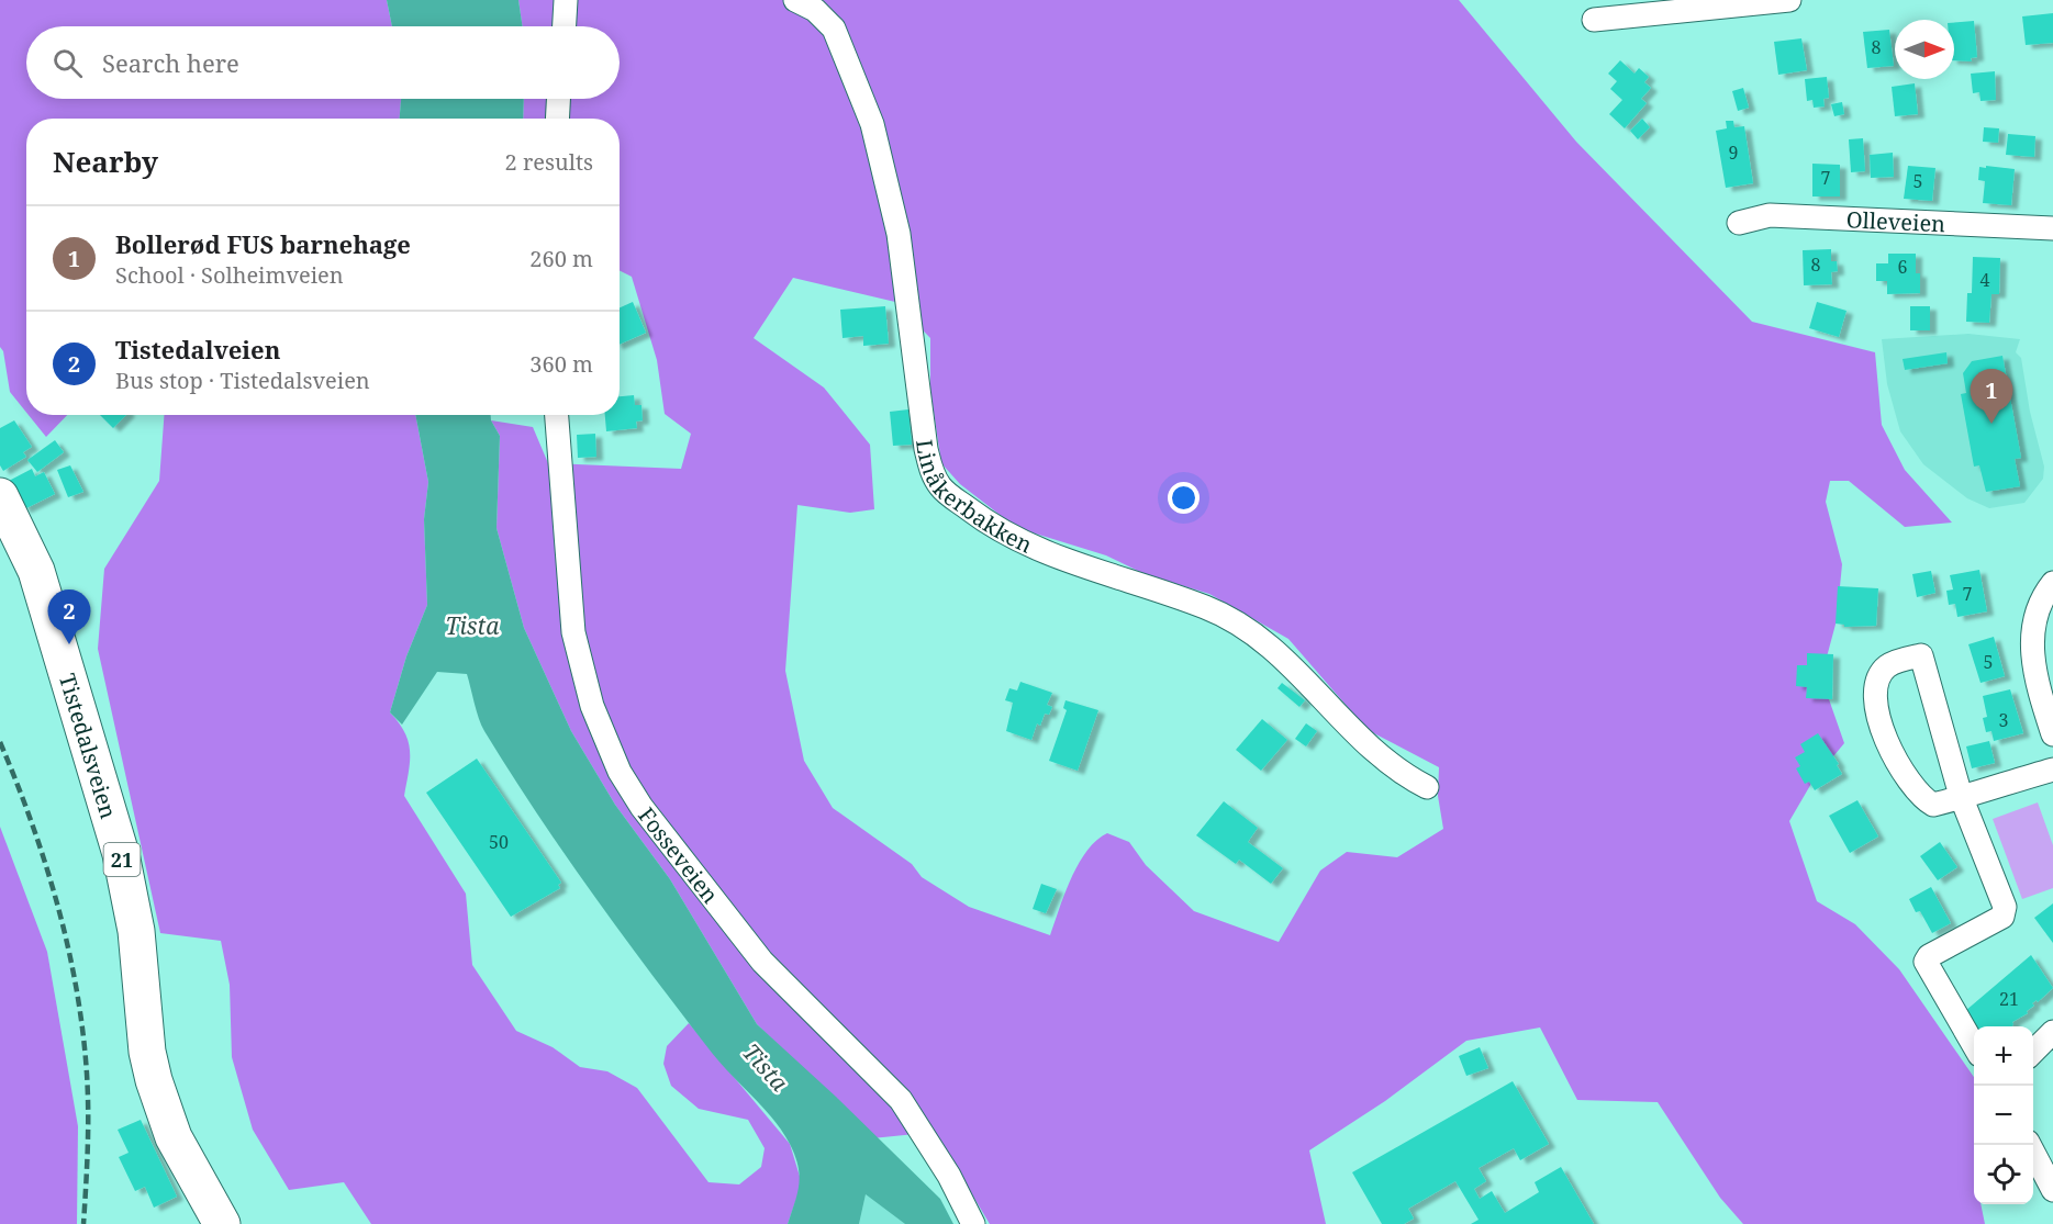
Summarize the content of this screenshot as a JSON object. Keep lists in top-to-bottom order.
{
  "streets": {
    "main road": ["Tistedalsveien", "21"],
    "street": ["Olleveien", "Linåkerbakken", "Fosseveien"]
  },
  "water": ["Tista"],
  "house_numbers": [
    "8",
    "9",
    "7",
    "5",
    "8",
    "6",
    "4",
    "7",
    "5",
    "3",
    "50",
    "21"
  ],
  "north": "right",
  "page": {
    "search": "Search here",
    "heading": ["Nearby", "2 results"],
    "list": [
      {
        "mark": "1",
        "name": "Bollerød FUS barnehage",
        "note": "School · Solheimveien",
        "value": "260 m"
      },
      {
        "mark": "2",
        "name": "Tistedalveien",
        "note": "Bus stop · Tistedalsveien",
        "value": "360 m"
      }
    ],
    "pins": ["1", "2"],
    "map_buttons": ["+", "−"]
  }
}
